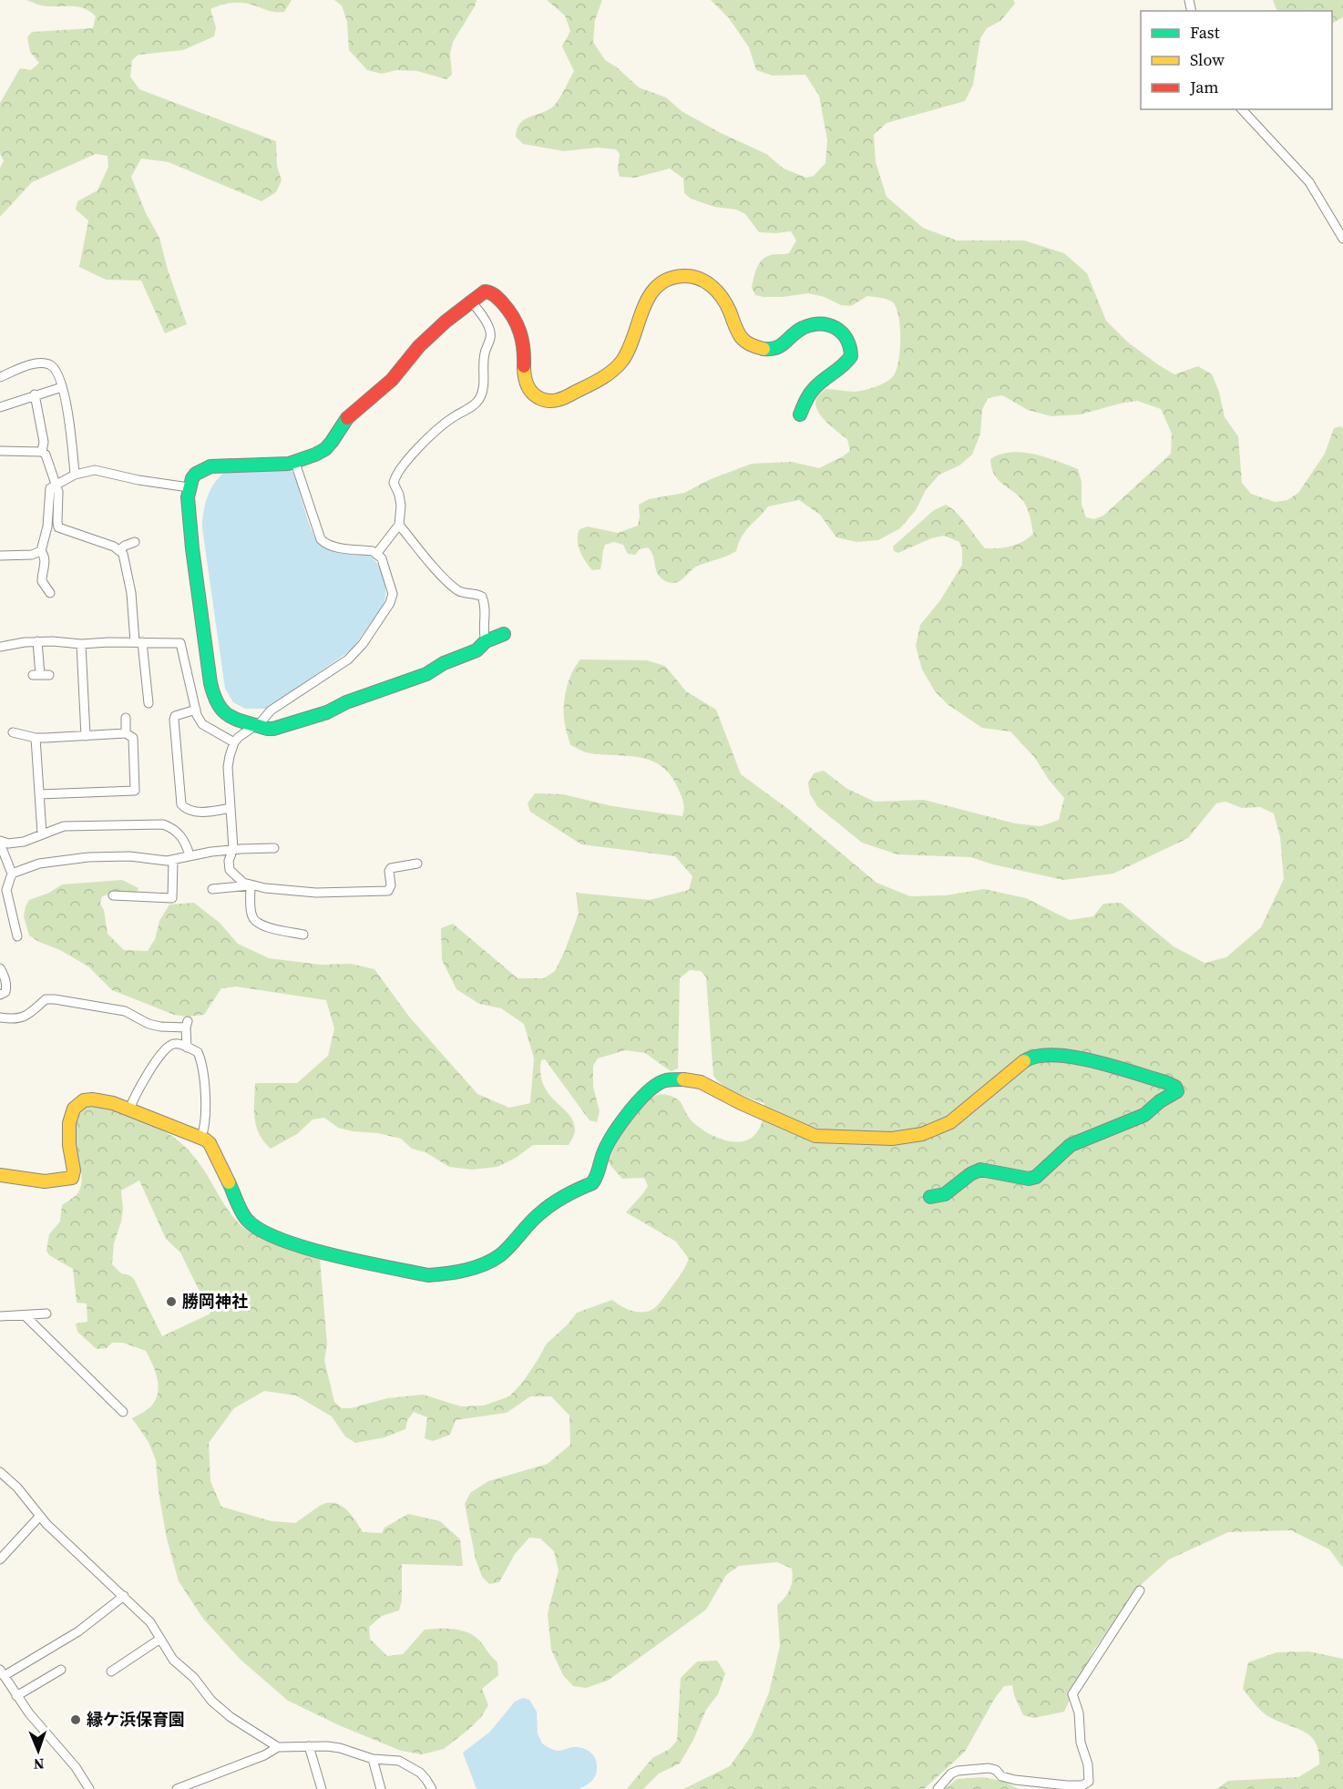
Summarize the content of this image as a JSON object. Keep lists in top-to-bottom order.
{
  "places": ["勝岡神社", "縁ケ浜保育園"],
  "legend": ["Fast", "Slow", "Jam"],
  "north": "bottom"
}
